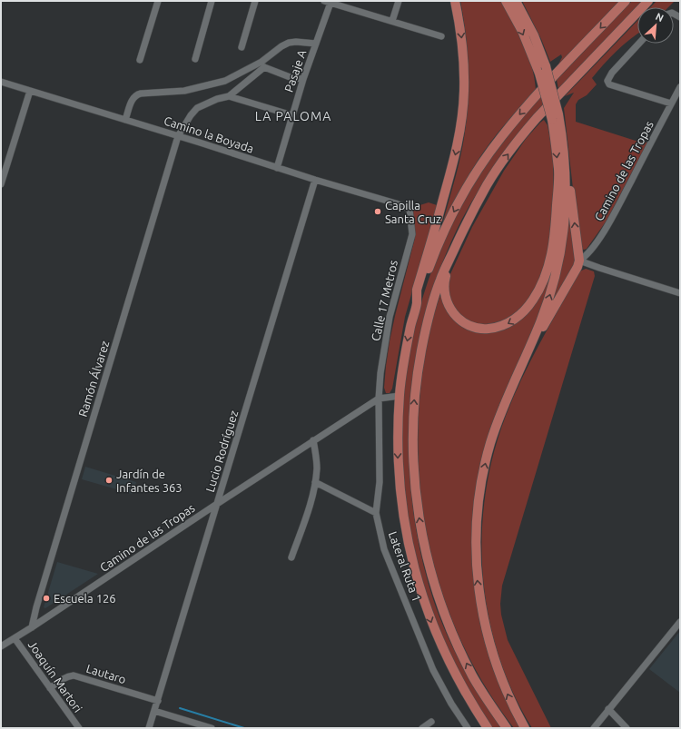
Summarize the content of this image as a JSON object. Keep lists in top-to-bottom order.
{
  "streets": {
    "street": [
      "Pasaje A",
      "Camino la Boyada",
      "Camino de las Tropas",
      "Calle 17 Metros",
      "Ramón Álvarez",
      "Lucio Rodríguez",
      "Lateral Ruta 1",
      "Lautaro",
      "Joaquín Martori"
    ]
  },
  "crossings": [
    ["Pasaje A", "Camino la Boyada"],
    ["Camino la Boyada", "Calle 17 Metros"],
    ["Camino la Boyada", "Ramón Álvarez"],
    ["Camino la Boyada", "Lucio Rodríguez"],
    ["Camino de las Tropas", "Calle 17 Metros"],
    ["Camino de las Tropas", "Ramón Álvarez"],
    ["Camino de las Tropas", "Lucio Rodríguez"],
    ["Camino de las Tropas", "Lateral Ruta 1"],
    ["Camino de las Tropas", "Joaquín Martori"],
    ["Calle 17 Metros", "Lateral Ruta 1"],
    ["Lucio Rodríguez", "Lautaro"],
    ["Lautaro", "Joaquín Martori"]
  ],
  "districts": ["LA PALOMA"],
  "places": ["Capilla Santa Cruz", "Jardín de Infantes 363", "Escuela 126"],
  "north": "top right"
}
